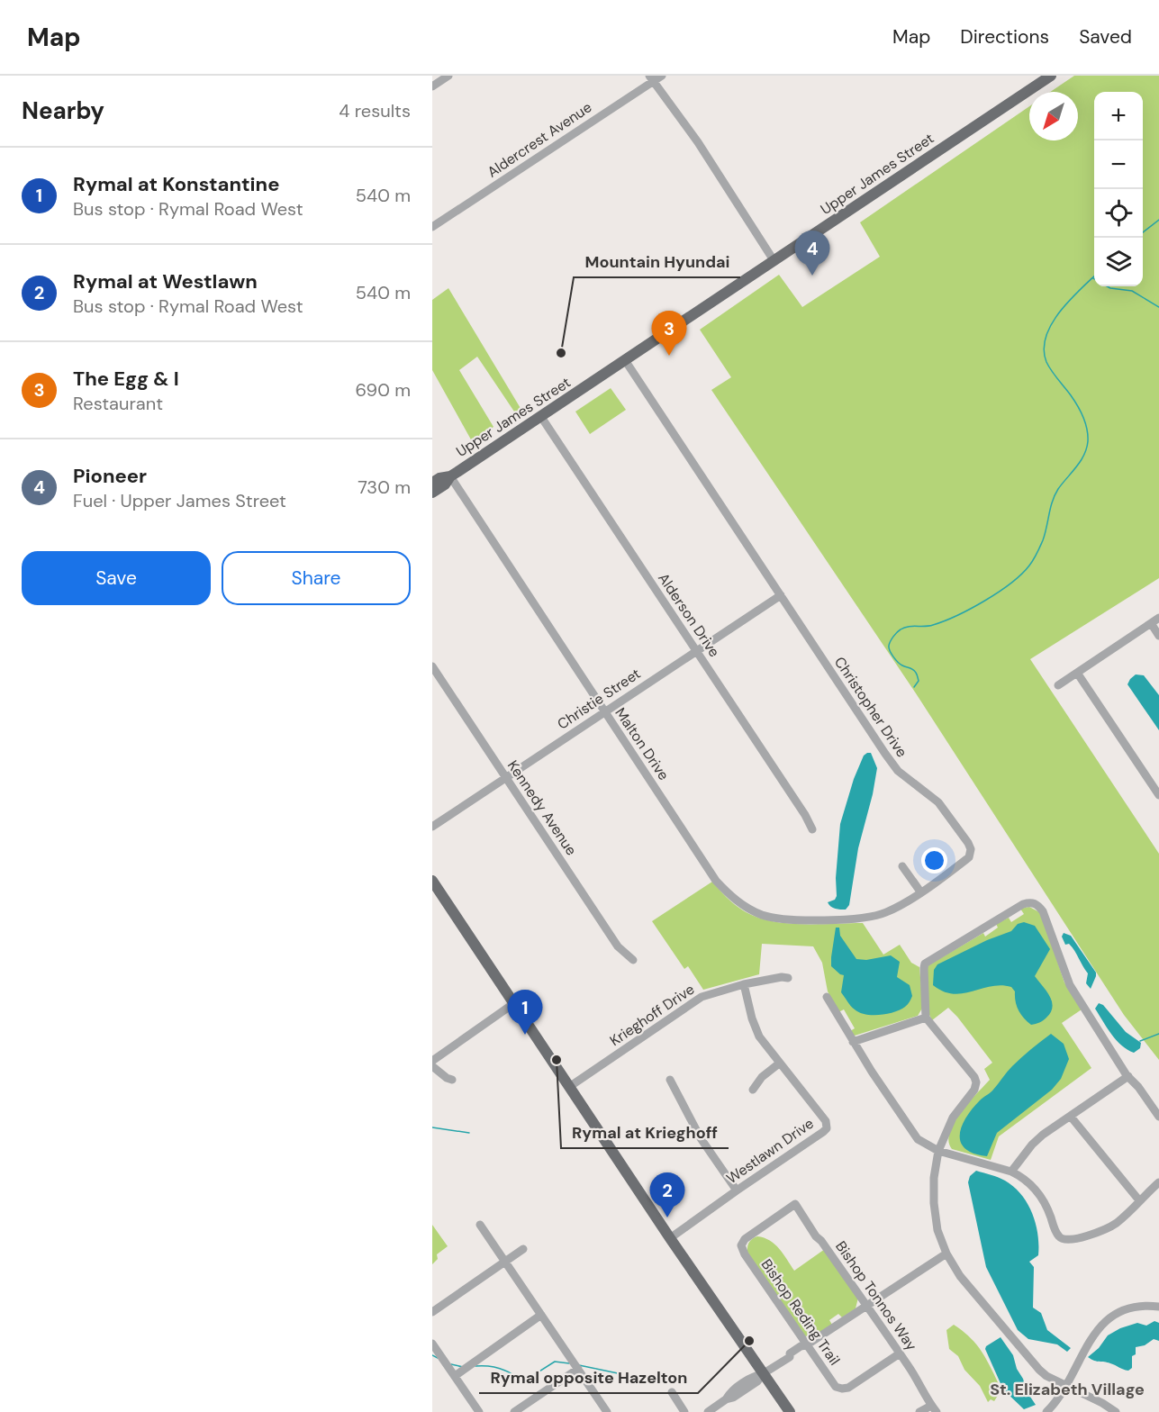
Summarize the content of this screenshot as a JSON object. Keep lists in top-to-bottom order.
{
  "streets": {
    "main road": ["Upper James Street"],
    "street": [
      "Aldercrest Avenue",
      "Alderson Drive",
      "Christie Street",
      "Christopher Drive",
      "Malton Drive",
      "Kennedy Avenue",
      "Krieghoff Drive",
      "Westlawn Drive",
      "Bishop Tonnos Way",
      "Bishop Reding Trail"
    ]
  },
  "crossings": [
    ["Upper James Street", "Alderson Drive"],
    ["Upper James Street", "Christopher Drive"],
    ["Upper James Street", "Malton Drive"],
    ["Alderson Drive", "Christie Street"],
    ["Christie Street", "Christopher Drive"],
    ["Christie Street", "Malton Drive"],
    ["Christie Street", "Kennedy Avenue"],
    ["Christopher Drive", "Malton Drive"],
    ["Krieghoff Drive", "Westlawn Drive"],
    ["Bishop Tonnos Way", "Bishop Reding Trail"]
  ],
  "districts": ["St. Elizabeth Village"],
  "places": ["Mountain Hyundai", "Rymal at Krieghoff", "Rymal opposite Hazelton"],
  "north": "bottom left",
  "page": {
    "header": "Map",
    "nav": ["Map", "Directions", "Saved"],
    "heading": ["Nearby", "4 results"],
    "map_buttons": ["+", "−"],
    "list": [
      {
        "mark": "1",
        "name": "Rymal at Konstantine",
        "note": "Bus stop · Rymal Road West",
        "value": "540 m"
      },
      {
        "mark": "2",
        "name": "Rymal at Westlawn",
        "note": "Bus stop · Rymal Road West",
        "value": "540 m"
      },
      {
        "mark": "3",
        "name": "The Egg & I",
        "note": "Restaurant",
        "value": "690 m"
      },
      {
        "mark": "4",
        "name": "Pioneer",
        "note": "Fuel · Upper James Street",
        "value": "730 m"
      }
    ],
    "pins": [
      "4",
      "3",
      "1",
      "2"
    ],
    "buttons": ["Save", "Share"]
  }
}
